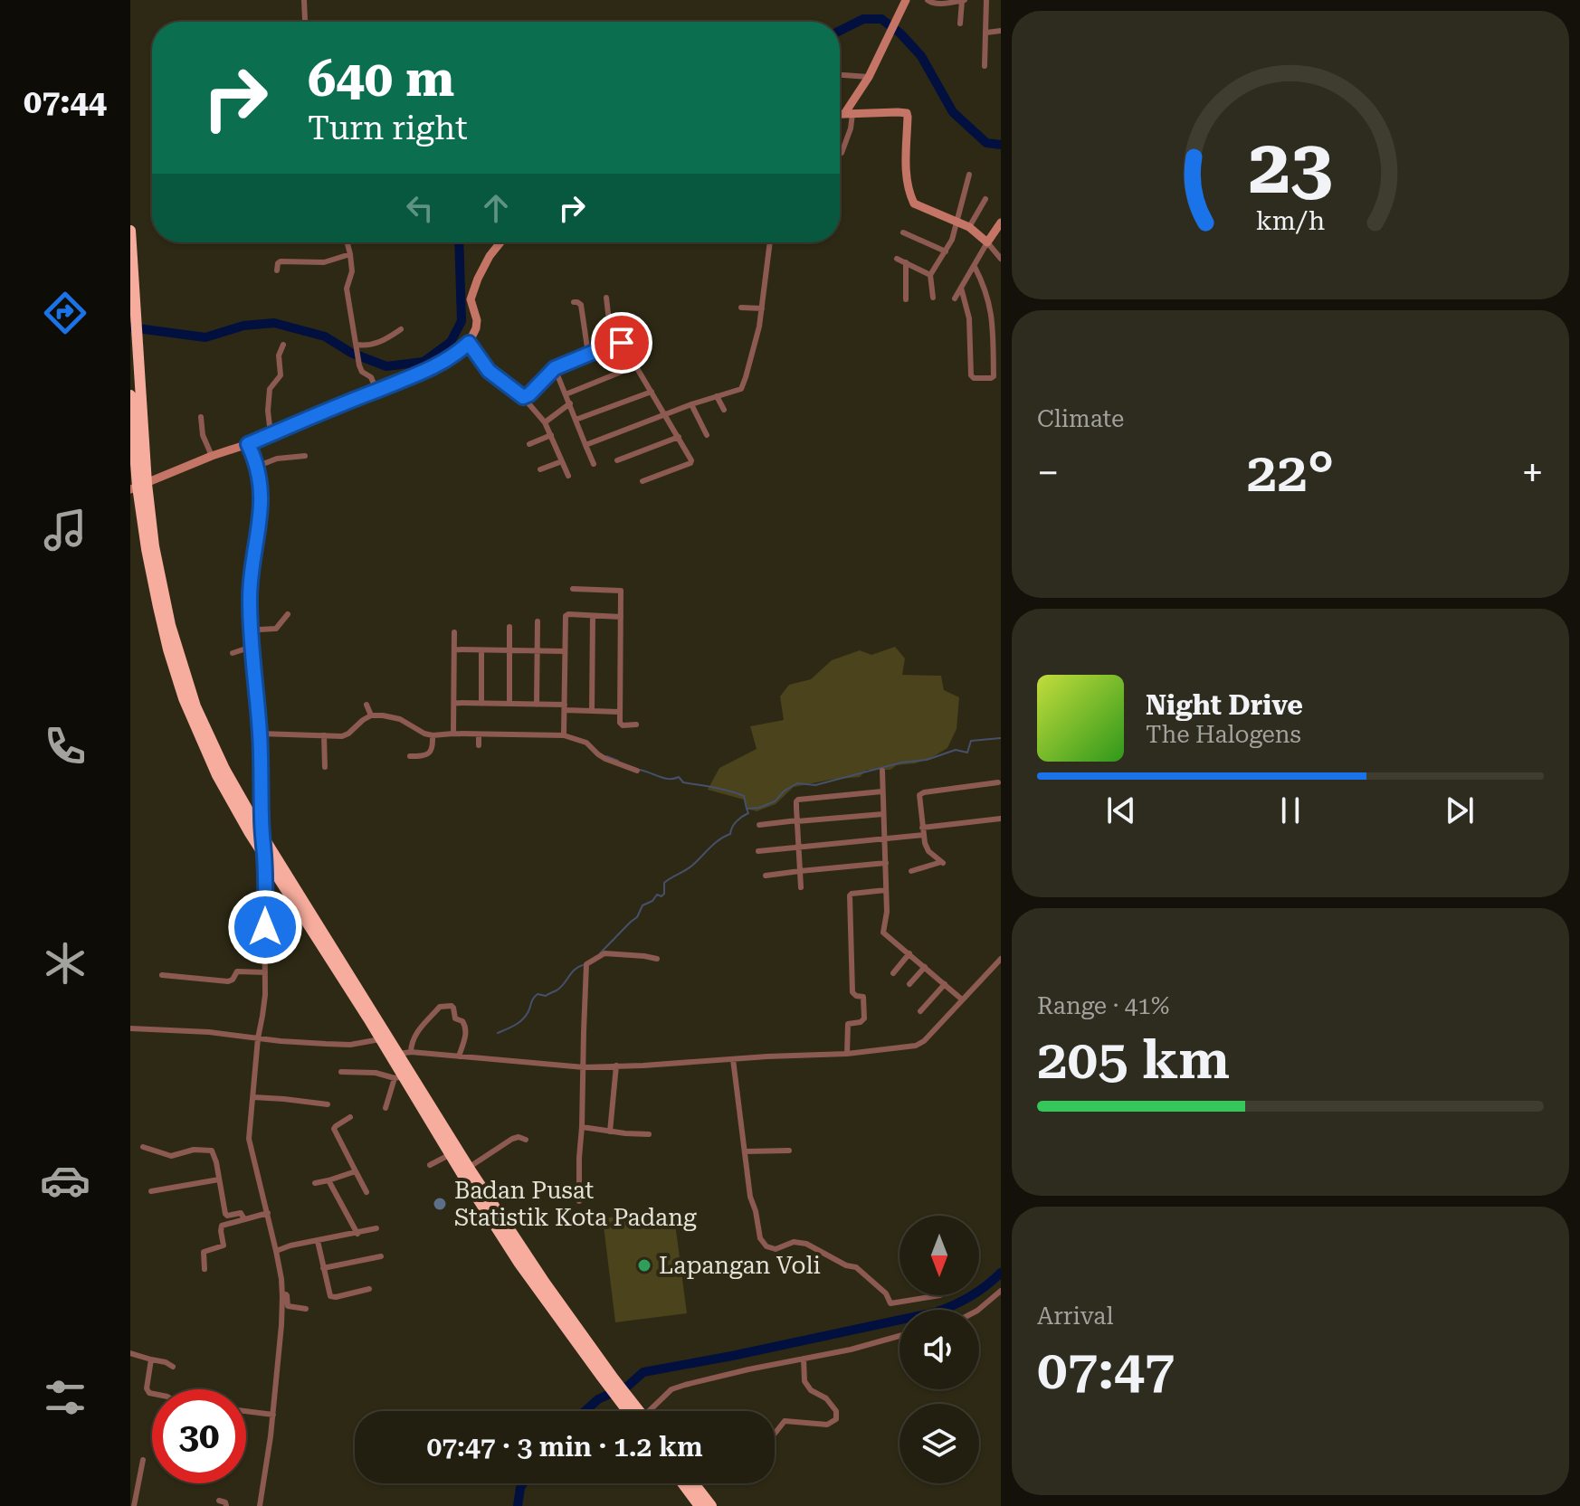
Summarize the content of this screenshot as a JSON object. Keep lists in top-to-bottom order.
{
  "places": ["Badan Pusat Statistik Kota Padang", "Lapangan Voli"],
  "north": "bottom",
  "page": {
    "tabs": "07:44",
    "turn": ["640 m", "Turn right"],
    "tile": [
      "Climate",
      ["Range · 41%", "205 km"],
      ["Arrival", "07:47"]
    ],
    "heat": ["−", "22°", "+"],
    "song": ["Night Drive", "The Halogens"],
    "limit": "30",
    "trip": "07:47 · 3 min · 1.2 km",
    "gauge": ["23", "km/h"]
  }
}
